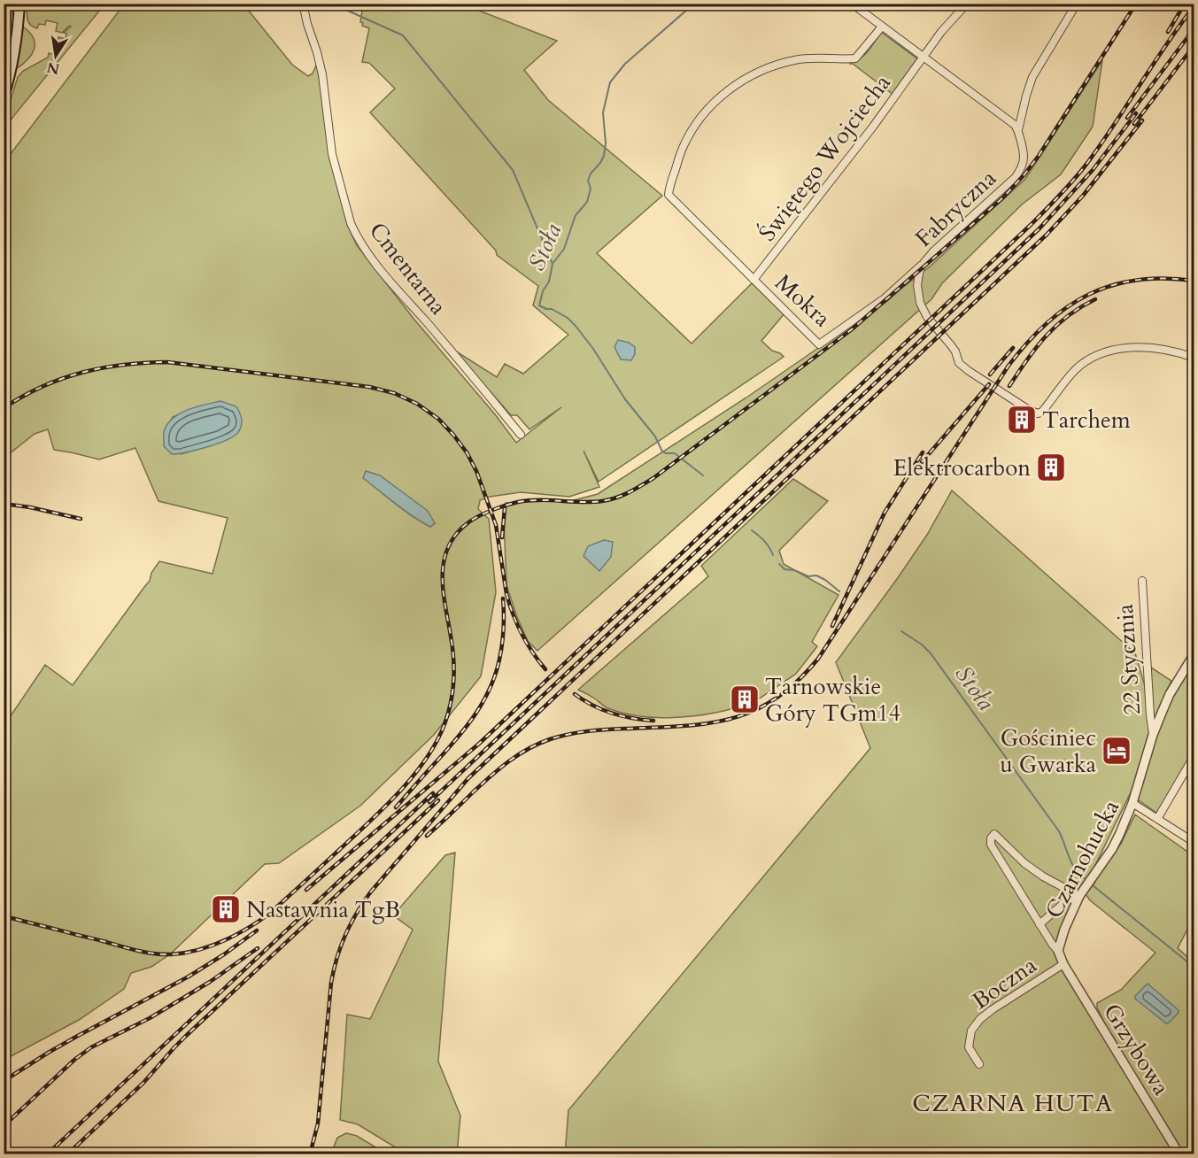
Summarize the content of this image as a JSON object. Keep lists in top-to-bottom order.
{
  "streets": {
    "street": [
      "Świętego Wojciecha",
      "Fabryczna",
      "Cmentarna",
      "Mokra",
      "22 Stycznia",
      "Czarnohucka",
      "Boczna",
      "Grzybowa"
    ]
  },
  "crossings": [
    ["Świętego Wojciecha", "Mokra"],
    ["Fabryczna", "Mokra"],
    ["22 Stycznia", "Czarnohucka"],
    ["Czarnohucka", "Boczna"],
    ["Czarnohucka", "Grzybowa"],
    ["Boczna", "Grzybowa"]
  ],
  "districts": ["CZARNA HUTA"],
  "water": ["Stoła"],
  "places": {
    "building": [
      "Tarchem",
      "Elektrocarbon",
      "Tarnowskie Góry TGm14",
      "Nastawnia TgB"
    ],
    "hotel": ["Gościniec u Gwarka"]
  },
  "north": "bottom"
}
